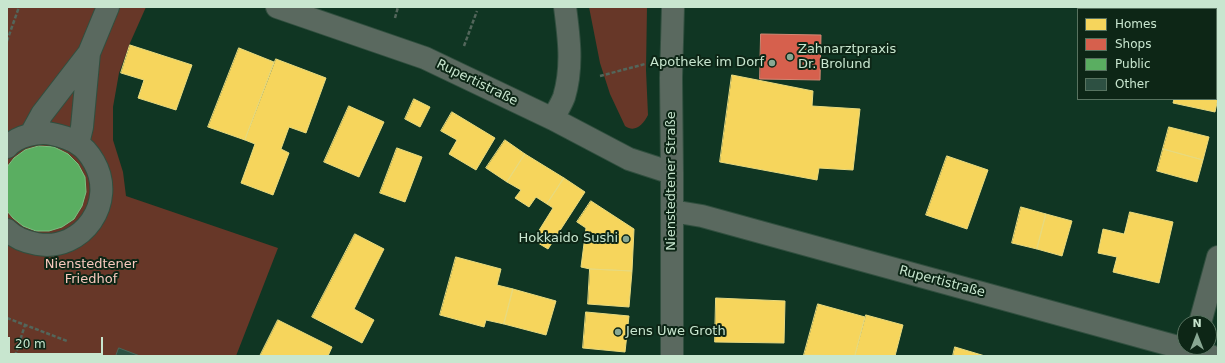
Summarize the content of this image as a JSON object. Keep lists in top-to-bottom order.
{
  "streets": {
    "street": ["Rupertistraße", "Nienstedtener Straße"]
  },
  "crossings": [
    ["Rupertistraße", "Nienstedtener Straße"]
  ],
  "parks": ["Nienstedtener Friedhof"],
  "places": [
    "Zahnarztpraxis Dr. Brolund",
    "Apotheke im Dorf",
    "Hokkaido Sushi",
    "Jens Uwe Groth"
  ],
  "legend": [
    "Homes",
    "Shops",
    "Public",
    "Other"
  ],
  "scale_bar": "20 m",
  "north": "top"
}
